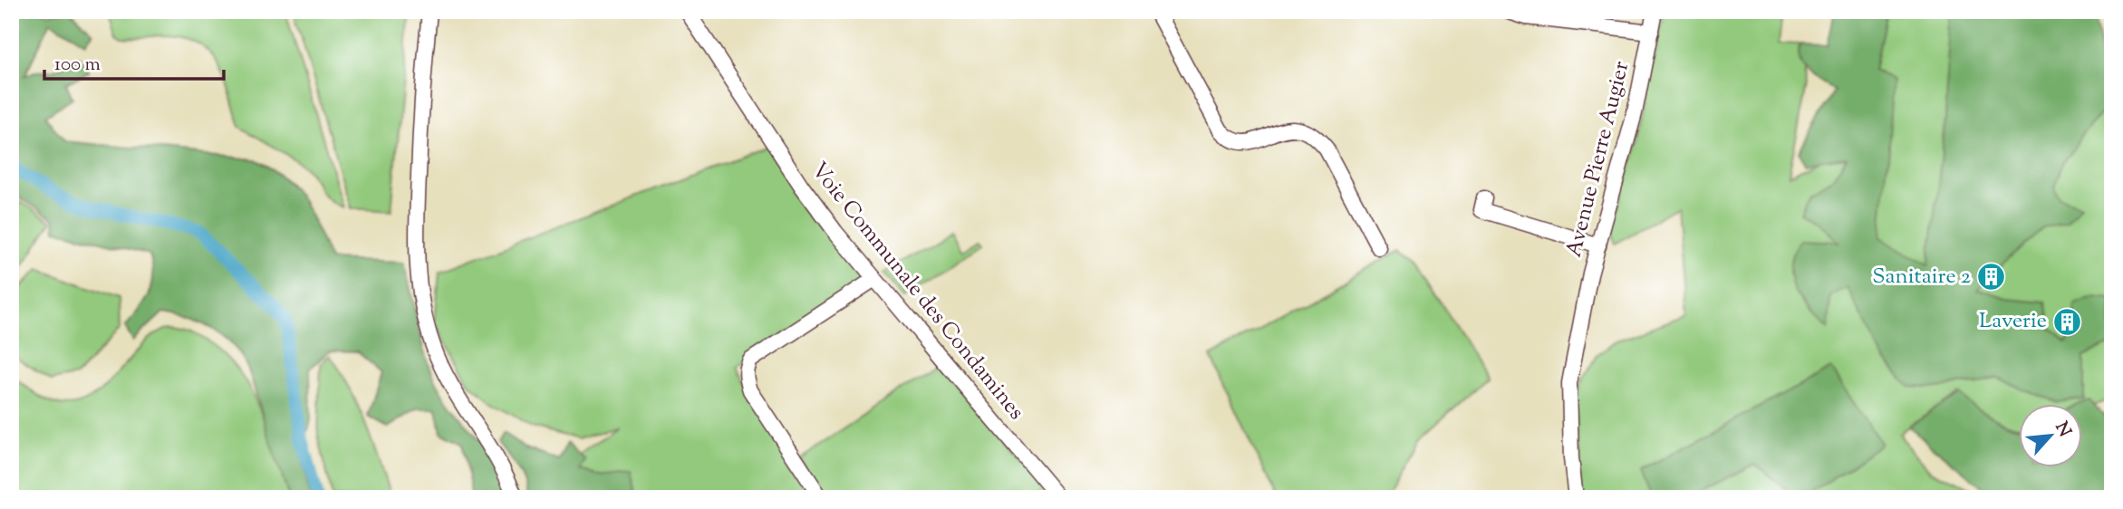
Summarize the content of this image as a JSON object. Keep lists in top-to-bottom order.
{
  "streets": {
    "street": ["Avenue Pierre Augier", "Voie Communale des Condamines"]
  },
  "places": {
    "building": ["Sanitaire 2", "Laverie"]
  },
  "scale_bar": "100 m",
  "north": "top right"
}
